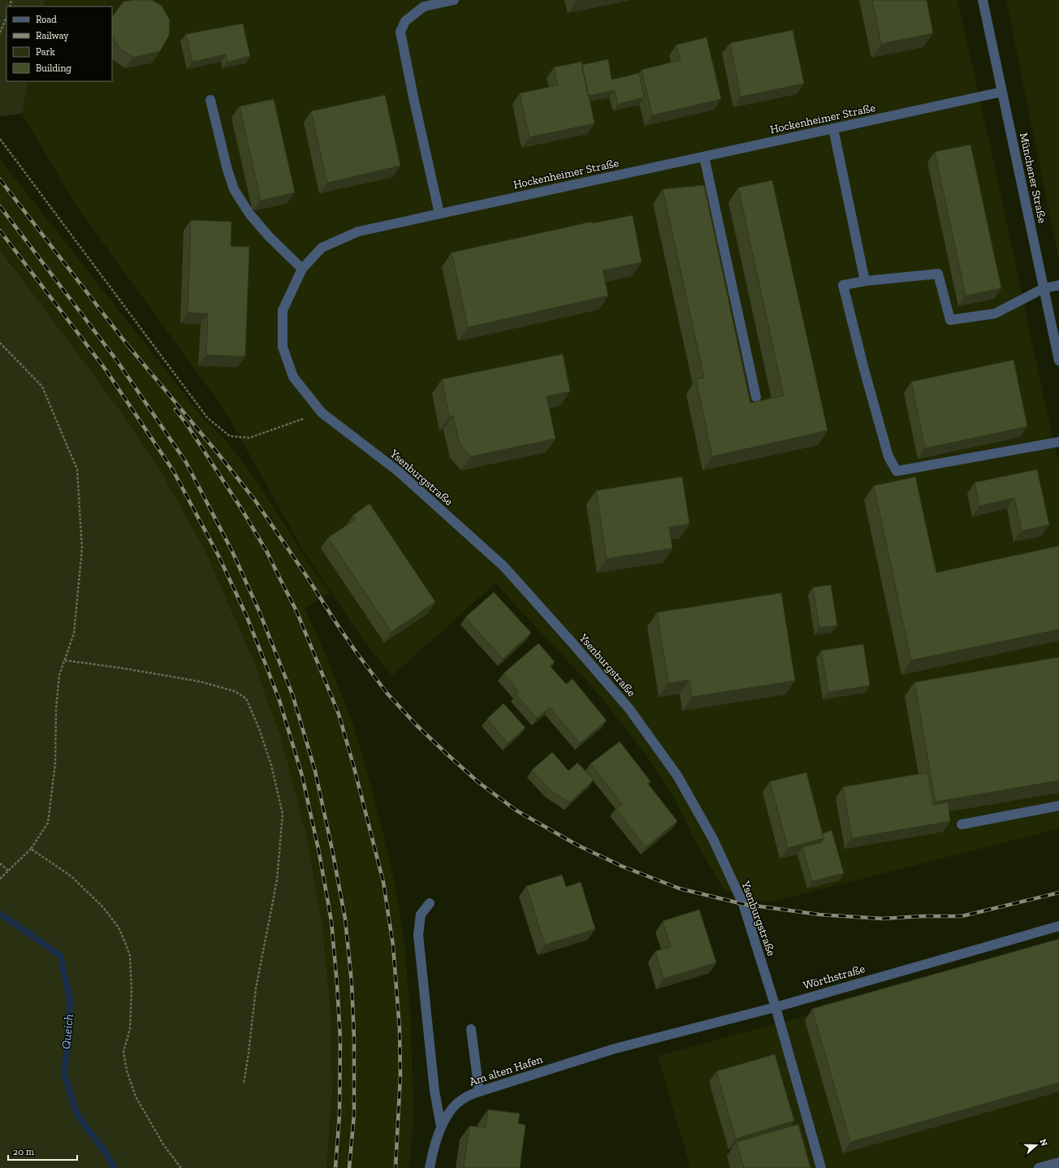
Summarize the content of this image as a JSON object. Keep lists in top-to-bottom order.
{
  "streets": {
    "street": [
      "Hockenheimer Straße",
      "Münchener Straße",
      "Ysenburgstraße",
      "Wörthstraße",
      "Am alten Hafen"
    ]
  },
  "crossings": [
    ["Hockenheimer Straße", "Münchener Straße"],
    ["Hockenheimer Straße", "Ysenburgstraße"],
    ["Ysenburgstraße", "Wörthstraße"],
    ["Wörthstraße", "Am alten Hafen"]
  ],
  "water": ["Queich"],
  "legend": [
    "Road",
    "Railway",
    "Park",
    "Building"
  ],
  "scale_bar": "20 m",
  "north": "right"
}
